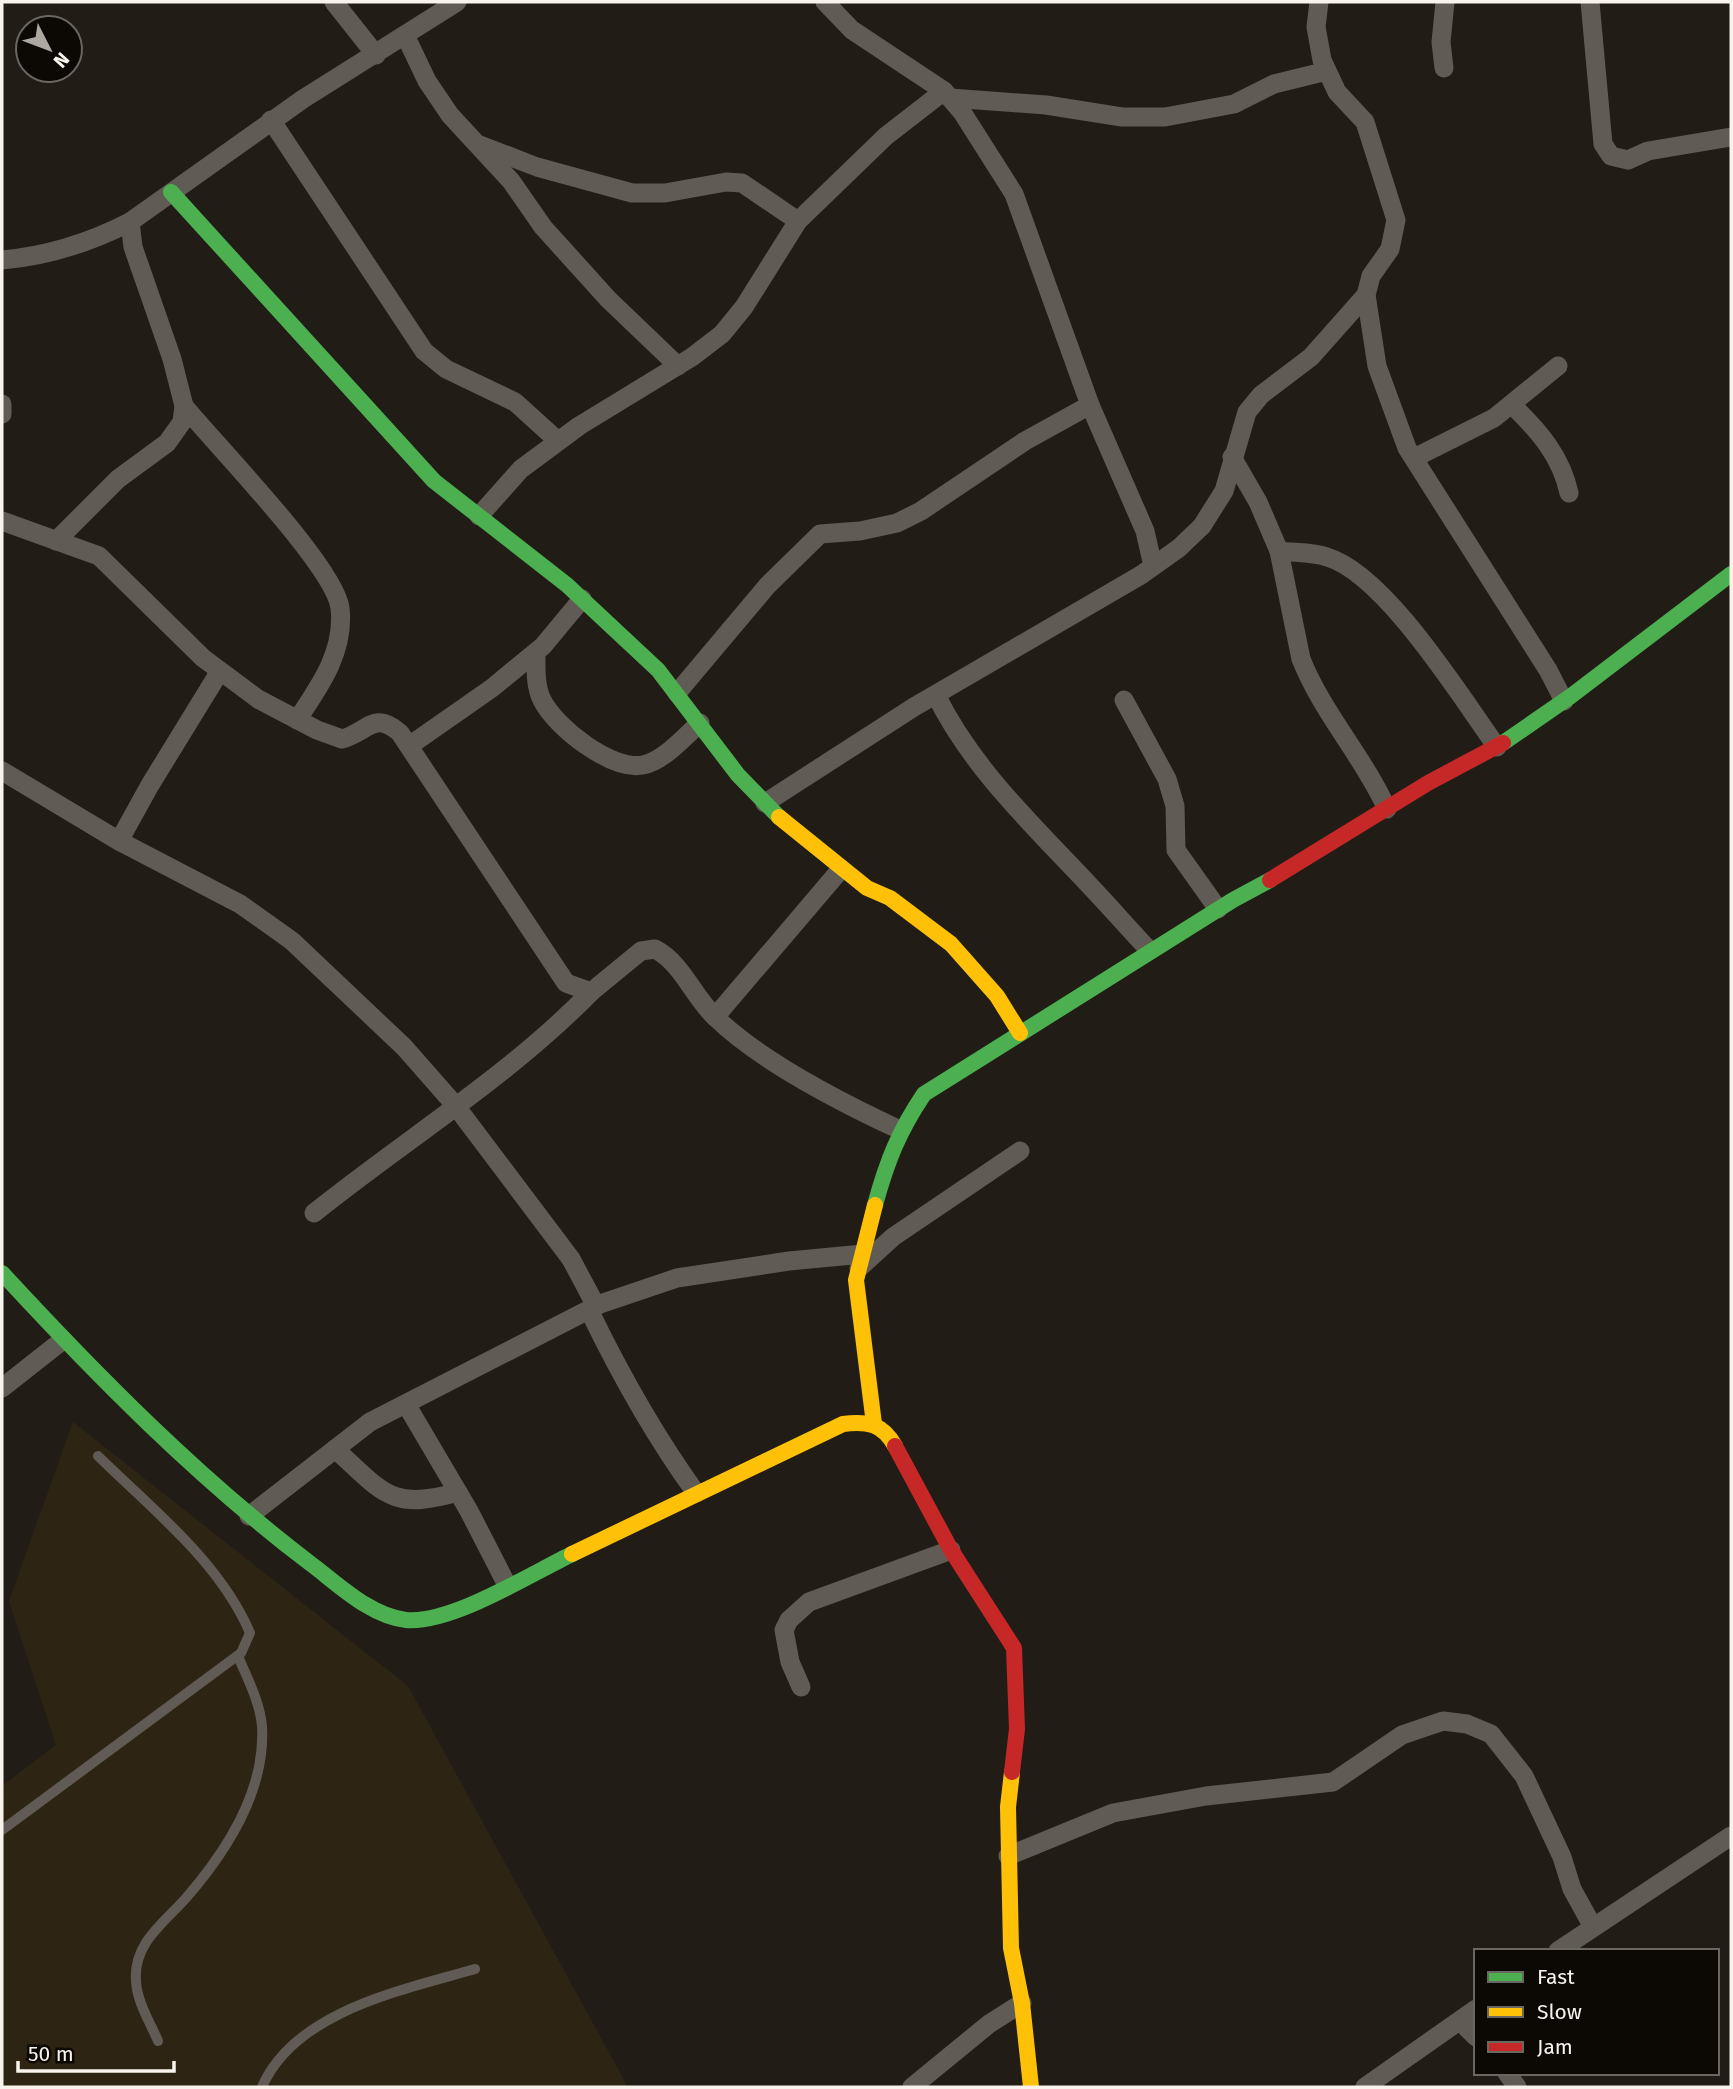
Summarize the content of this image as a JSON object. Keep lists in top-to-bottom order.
{
  "legend": ["Fast", "Slow", "Jam"],
  "scale_bar": "50 m",
  "north": "bottom right"
}
